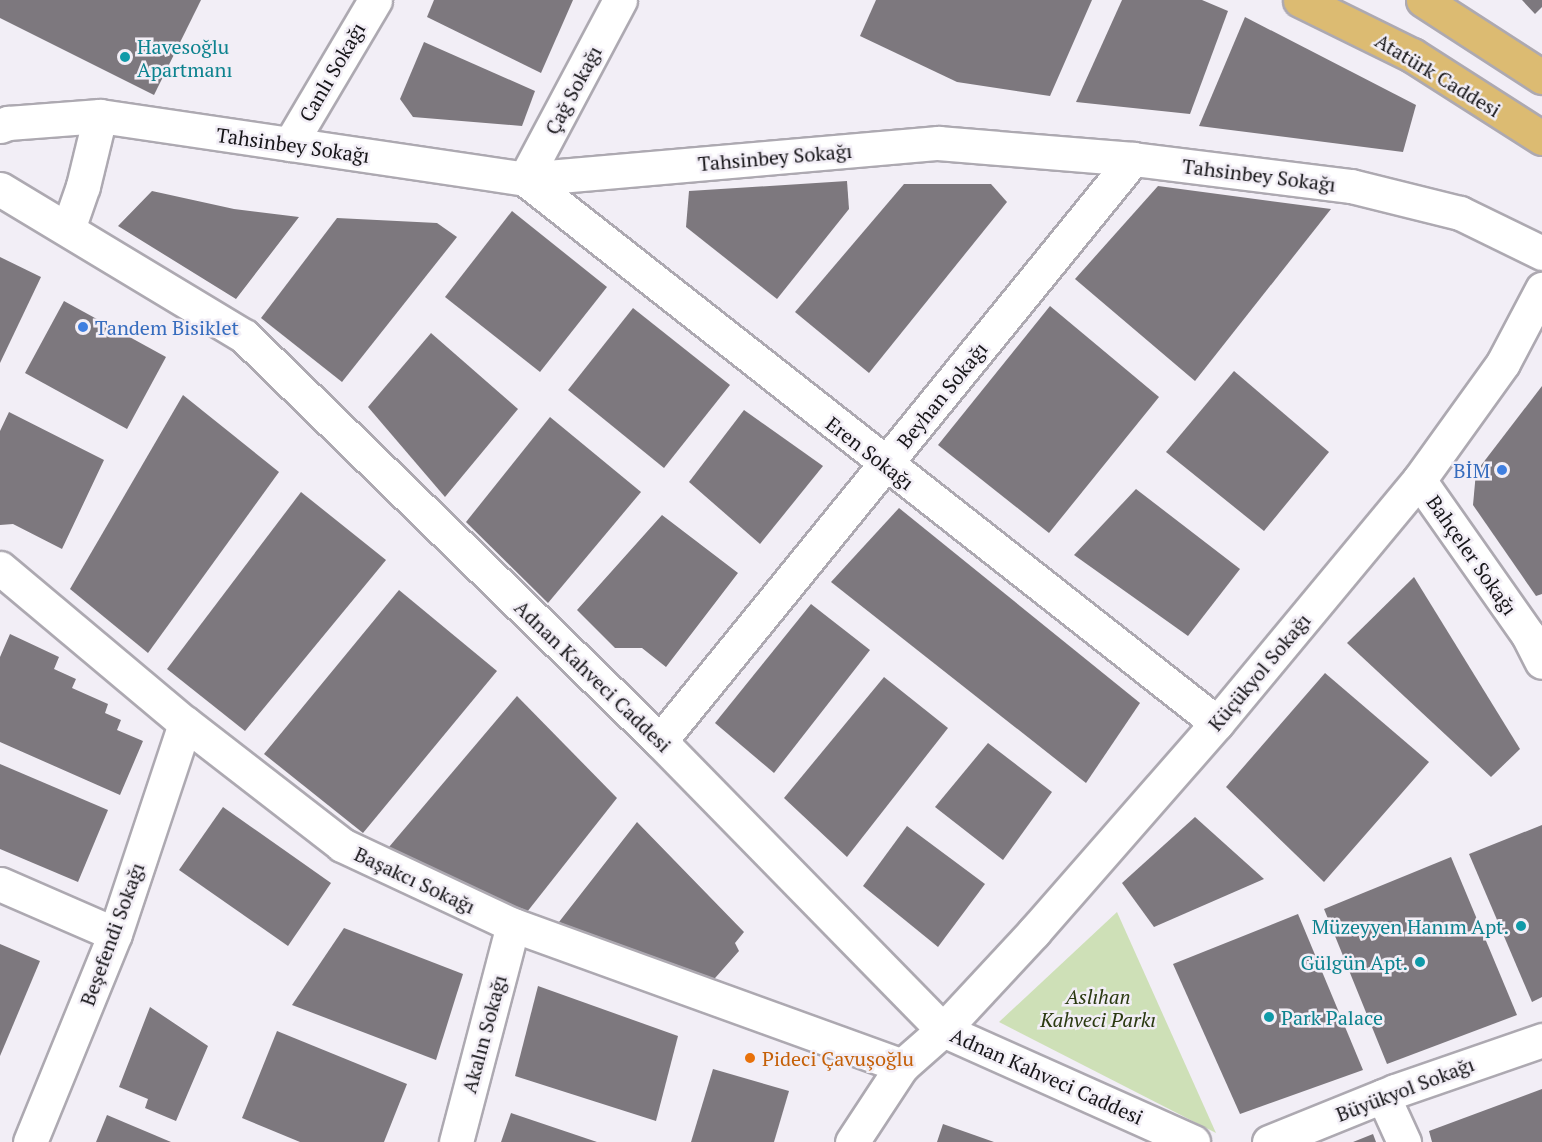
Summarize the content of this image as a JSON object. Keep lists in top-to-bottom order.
{
  "streets": {
    "main road": ["Atatürk Caddesi"],
    "street": [
      "Canlı Sokağı",
      "Çağ Sokağı",
      "Tahsinbey Sokağı",
      "Beyhan Sokağı",
      "Eren Sokağı",
      "Bahçeler Sokağı",
      "Küçükyol Sokağı",
      "Adnan Kahveci Caddesi",
      "Başakcı Sokağı",
      "Beşefendi Sokağı",
      "Akalın Sokağı",
      "Büyükyol Sokağı"
    ]
  },
  "crossings": [
    ["Canlı Sokağı", "Tahsinbey Sokağı"],
    ["Çağ Sokağı", "Tahsinbey Sokağı"],
    ["Çağ Sokağı", "Eren Sokağı"],
    ["Tahsinbey Sokağı", "Beyhan Sokağı"],
    ["Tahsinbey Sokağı", "Eren Sokağı"],
    ["Beyhan Sokağı", "Eren Sokağı"],
    ["Beyhan Sokağı", "Adnan Kahveci Caddesi"],
    ["Eren Sokağı", "Küçükyol Sokağı"],
    ["Bahçeler Sokağı", "Küçükyol Sokağı"],
    ["Küçükyol Sokağı", "Adnan Kahveci Caddesi"],
    ["Küçükyol Sokağı", "Başakcı Sokağı"],
    ["Başakcı Sokağı", "Beşefendi Sokağı"],
    ["Başakcı Sokağı", "Akalın Sokağı"]
  ],
  "parks": ["Aslıhan Kahveci Parkı"],
  "places": [
    "Havesoğlu Apartmanı",
    "Tandem Bisiklet",
    "BİM",
    "Müzeyyen Hanım Apt.",
    "Gülgün Apt.",
    "Park Palace",
    "Pideci Çavuşoğlu"
  ]
}
